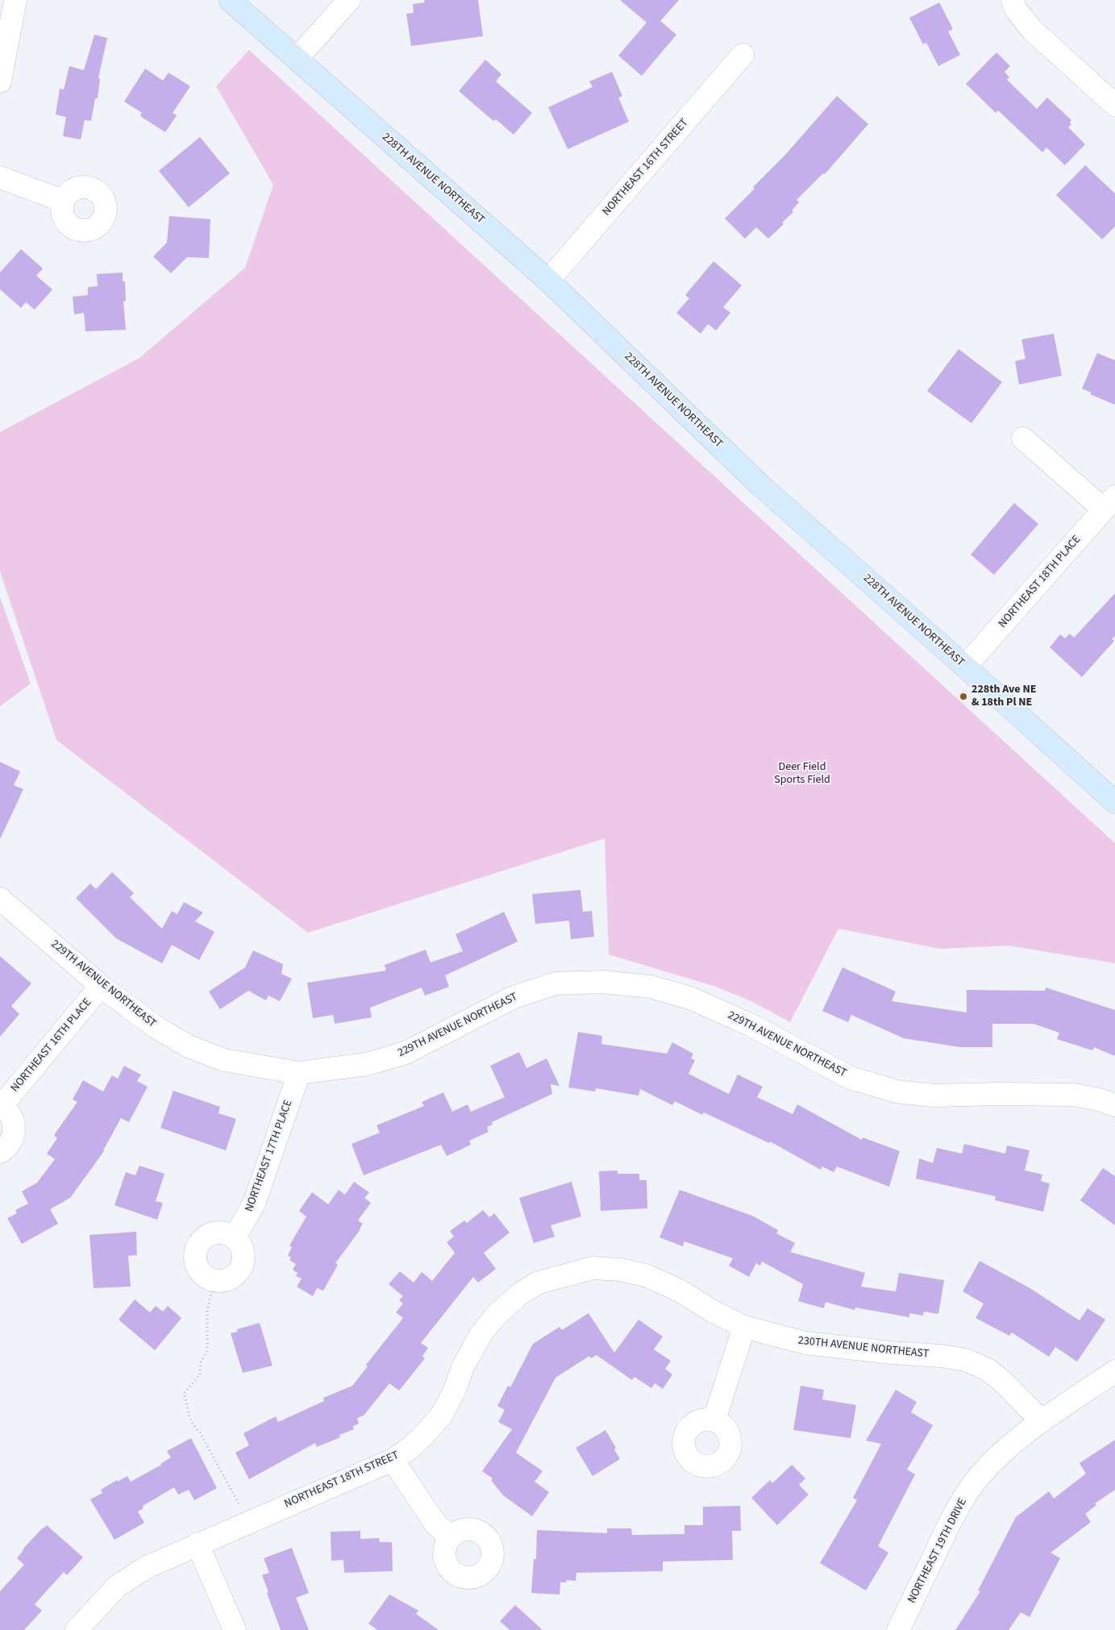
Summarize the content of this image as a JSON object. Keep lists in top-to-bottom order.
{
  "streets": {
    "main road": ["228TH AVENUE NORTHEAST"],
    "street": [
      "NORTHEAST 16TH STREET",
      "NORTHEAST 18TH PLACE",
      "229TH AVENUE NORTHEAST",
      "NORTHEAST 16TH PLACE",
      "NORTHEAST 17TH PLACE",
      "230TH AVENUE NORTHEAST",
      "NORTHEAST 18TH STREET",
      "NORTHEAST 19TH DRIVE"
    ]
  },
  "crossings": [
    ["NORTHEAST 16TH STREET", "228TH AVENUE NORTHEAST"],
    ["228TH AVENUE NORTHEAST", "NORTHEAST 18TH PLACE"],
    ["229TH AVENUE NORTHEAST", "NORTHEAST 16TH PLACE"],
    ["229TH AVENUE NORTHEAST", "NORTHEAST 17TH PLACE"],
    ["230TH AVENUE NORTHEAST", "NORTHEAST 18TH STREET"],
    ["230TH AVENUE NORTHEAST", "NORTHEAST 19TH DRIVE"]
  ],
  "parks": ["Deer Field Sports Field"],
  "places": ["228th Ave NE & 18th Pl NE"]
}
